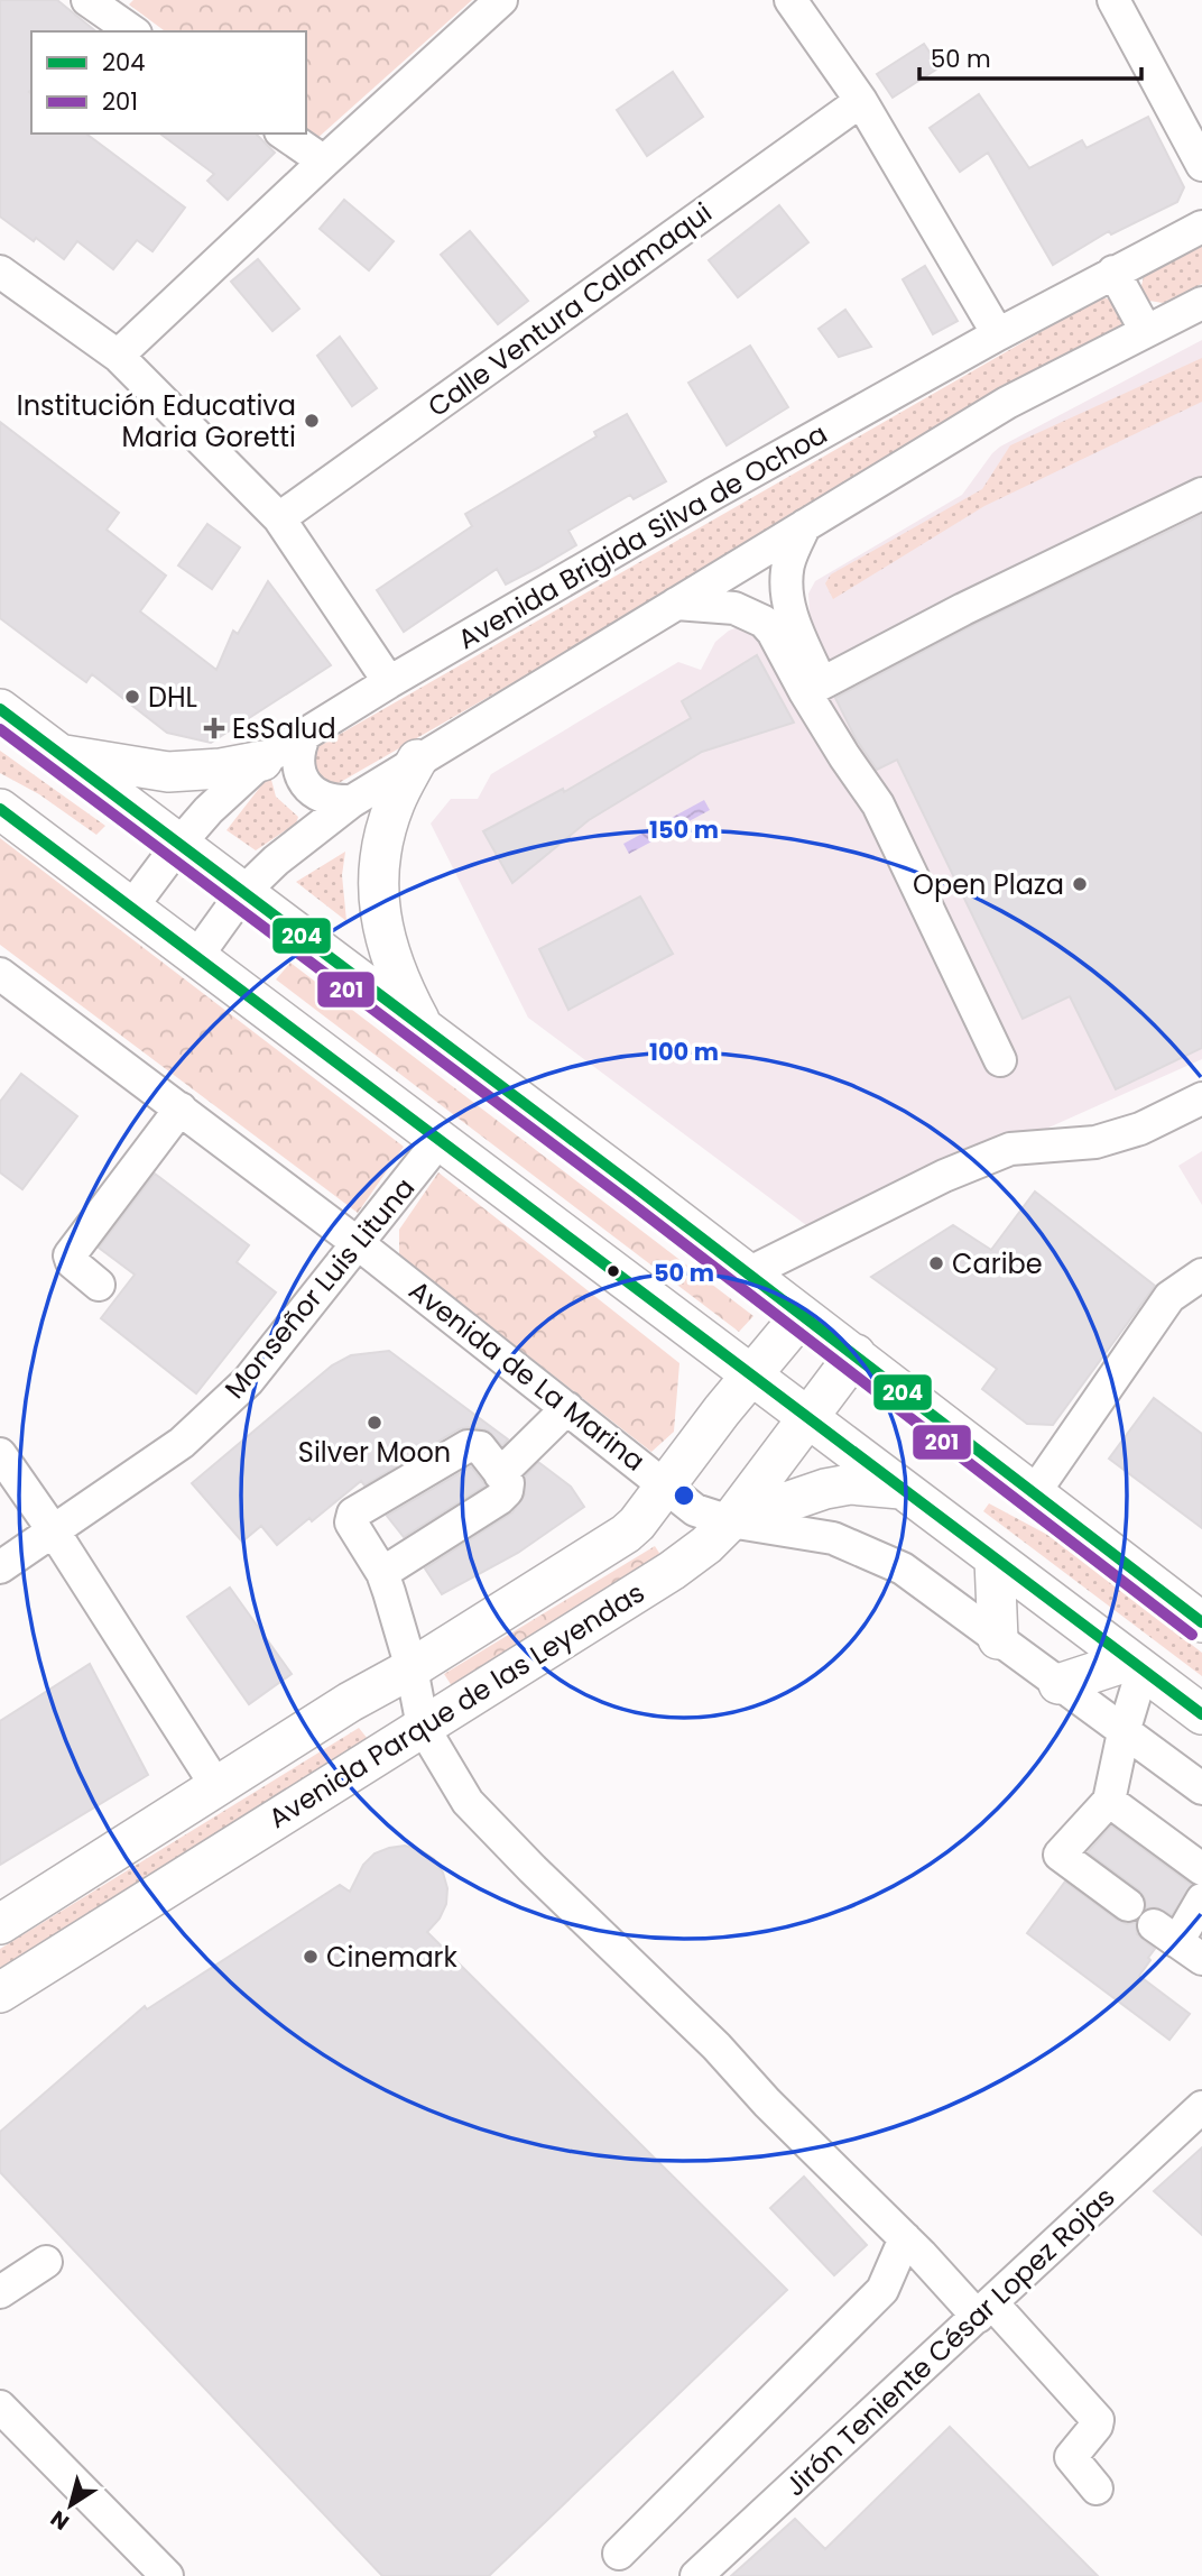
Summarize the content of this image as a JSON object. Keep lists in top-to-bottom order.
{
  "streets": {
    "main road": ["Avenida Parque de las Leyendas"],
    "street": [
      "Calle Ventura Calamaqui",
      "Avenida Brigida Silva de Ochoa",
      "Monseñor Luis Lituna",
      "Avenida de La Marina",
      "Jirón Teniente César Lopez Rojas"
    ]
  },
  "crossings": [
    ["Monseñor Luis Lituna", "Avenida de La Marina"],
    ["Avenida de La Marina", "Avenida Parque de las Leyendas"]
  ],
  "places": {
    "other": [
      "Institución Educativa Maria Goretti",
      "DHL",
      "Open Plaza",
      "Caribe",
      "Silver Moon",
      "Cinemark"
    ],
    "health": ["EsSalud"]
  },
  "lines": ["transit line 204", "transit line 201"],
  "legend": ["204", "201"],
  "scale_bar": "50 m",
  "north": "bottom left",
  "rings": ["150 m", "100 m", "50 m"]
}
